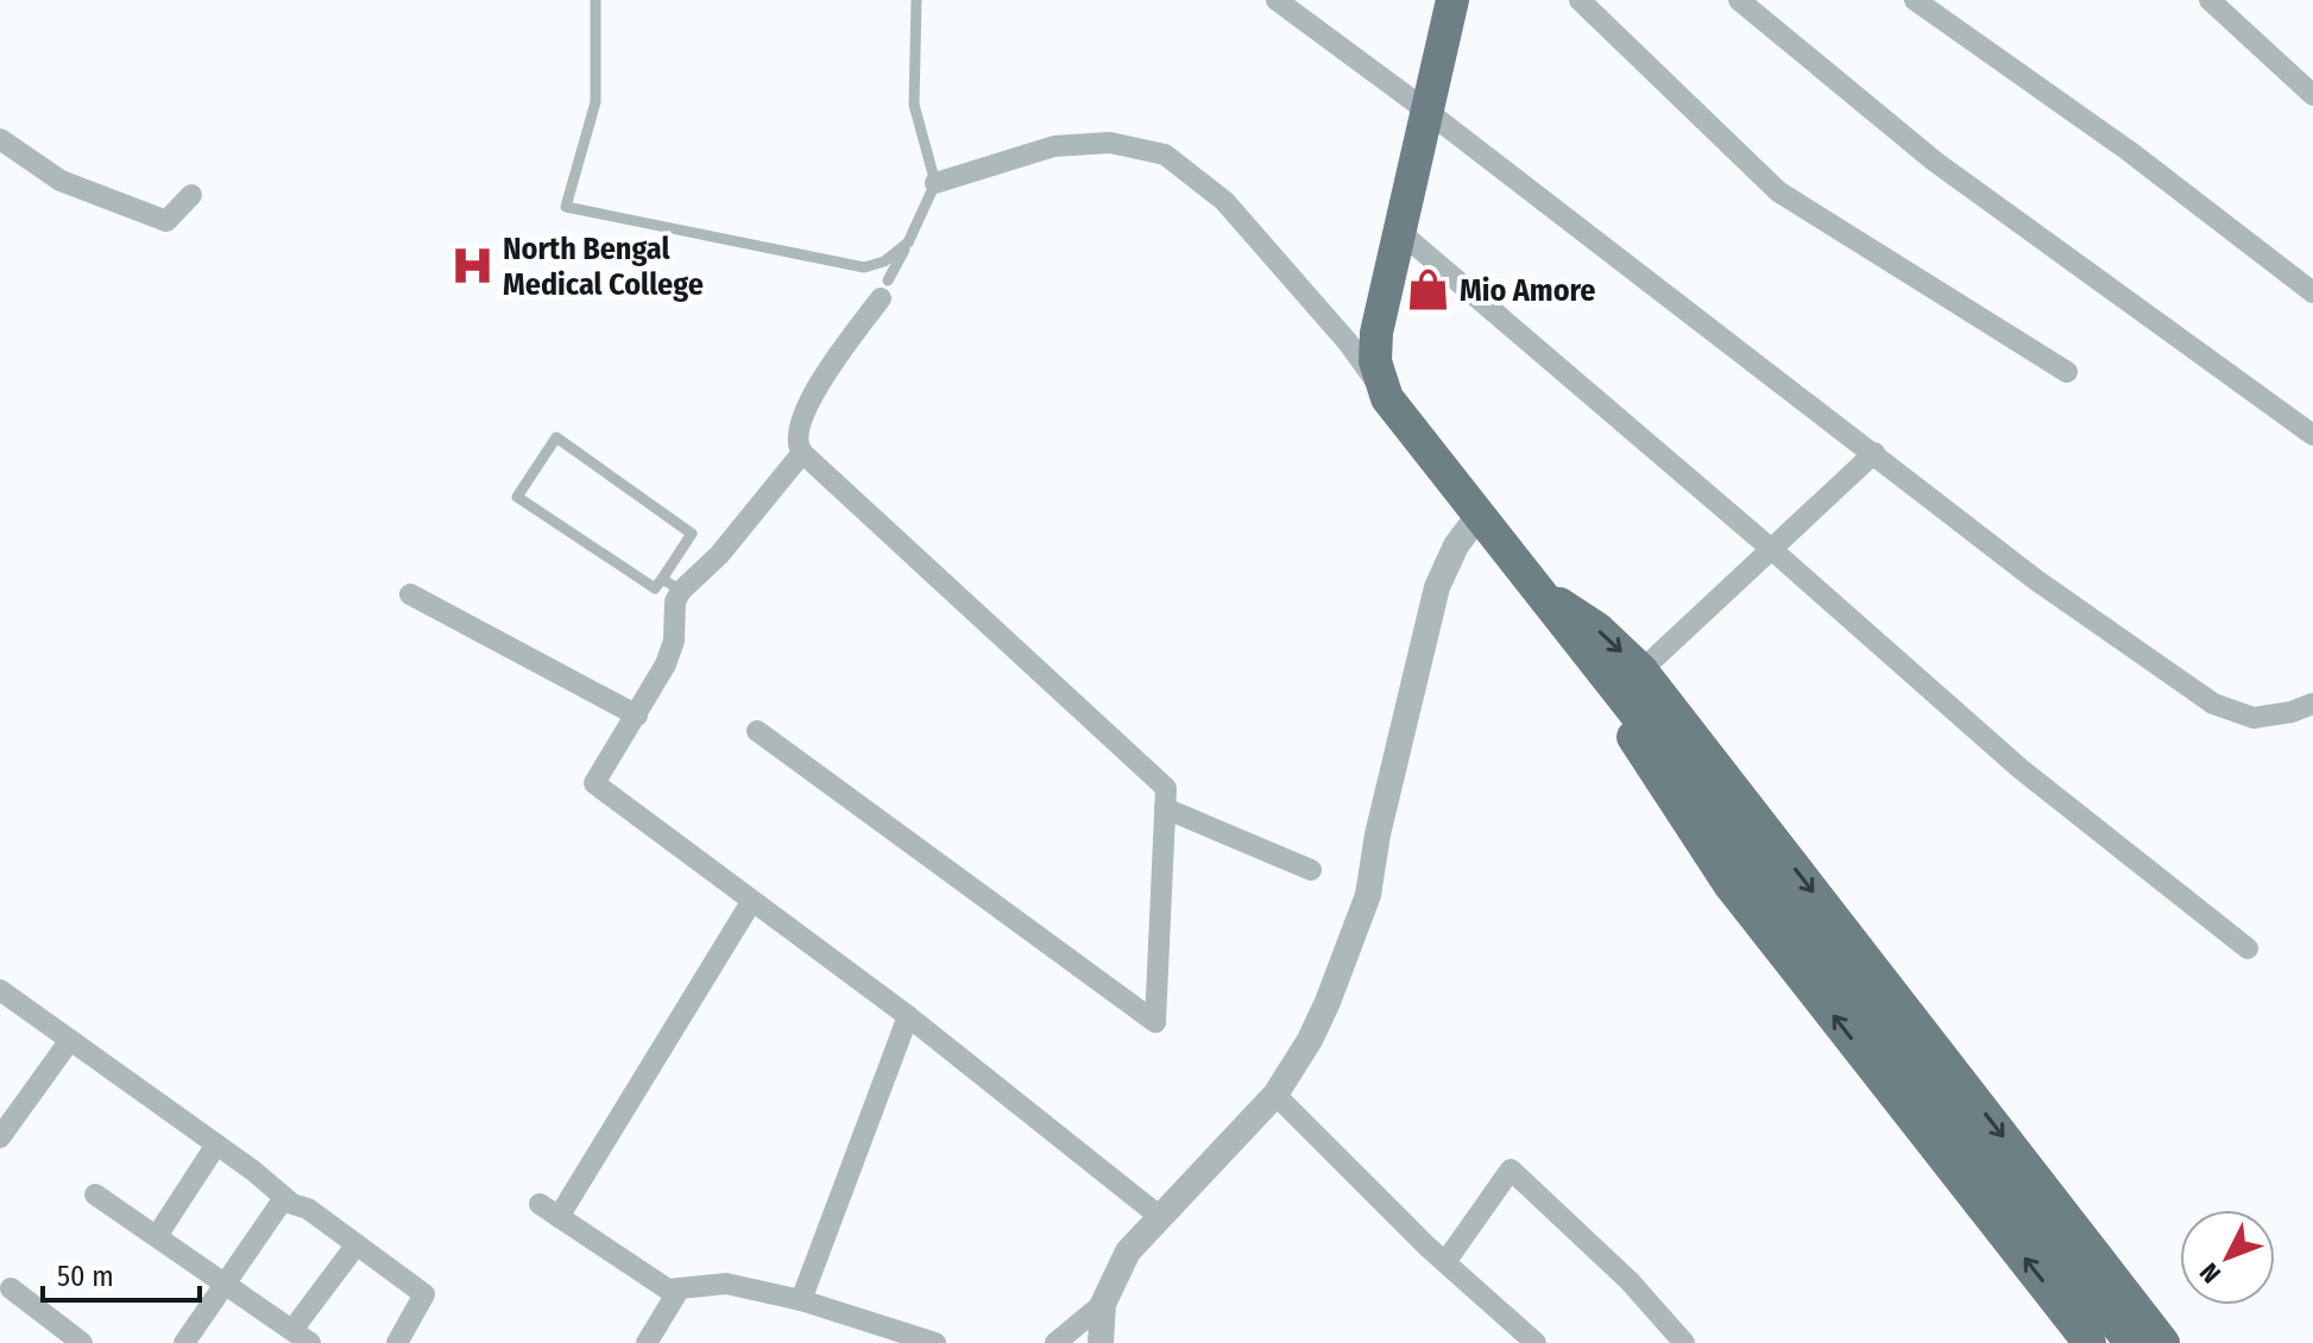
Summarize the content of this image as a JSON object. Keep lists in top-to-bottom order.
{
  "places": {
    "hospital": ["North Bengal Medical College"],
    "shop": ["Mio Amore"]
  },
  "scale_bar": "50 m",
  "north": "bottom left"
}
